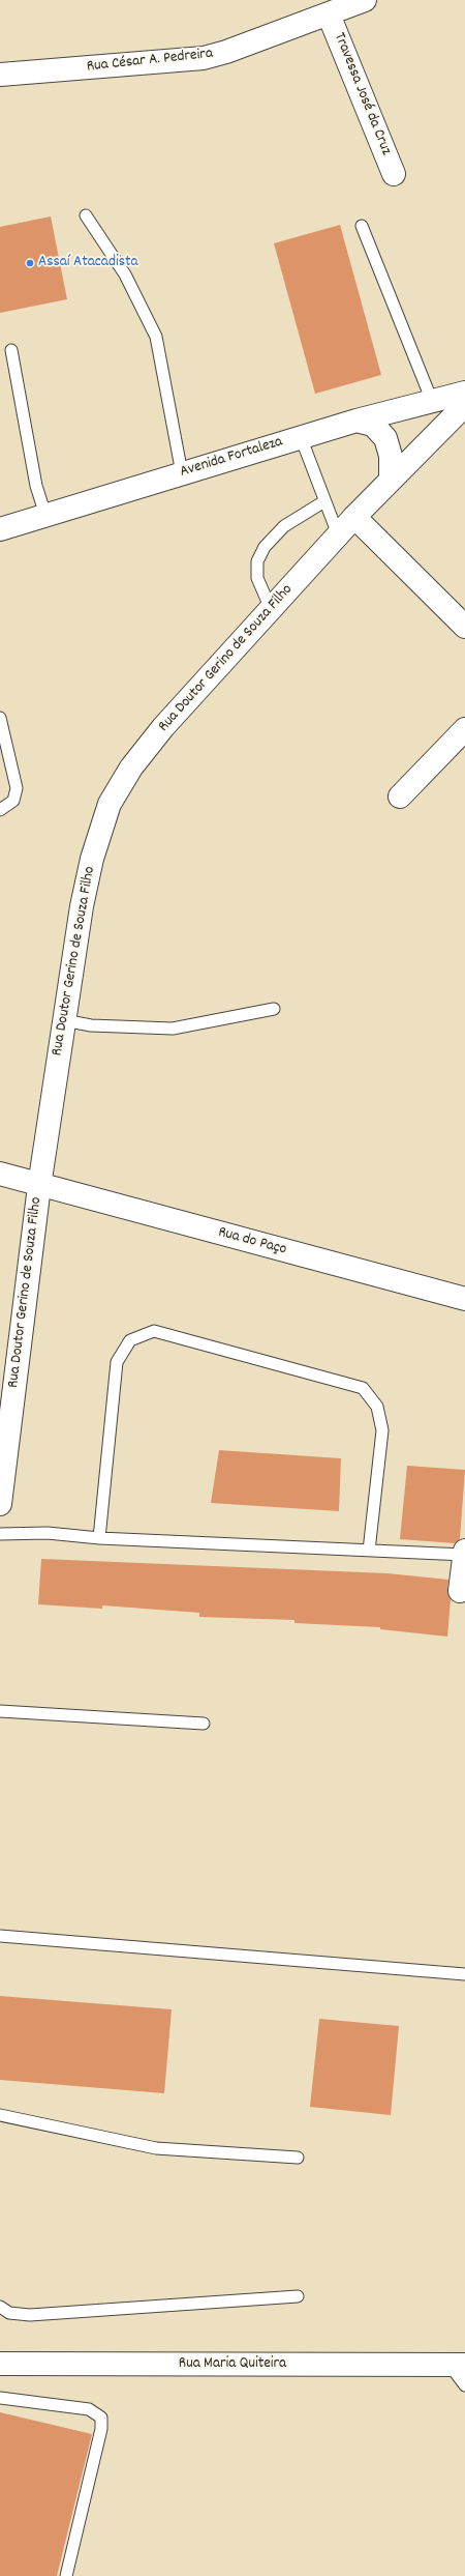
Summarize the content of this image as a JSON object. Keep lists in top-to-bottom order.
{
  "streets": {
    "main road": [
      "Rua César A. Pedreira",
      "Travessa José da Cruz",
      "Avenida Fortaleza",
      "Rua Doutor Gerino de Souza Filho",
      "Rua do Paço",
      "Rua Maria Quiteira"
    ]
  },
  "crossings": [
    ["Rua César A. Pedreira", "Travessa José da Cruz"],
    ["Rua Doutor Gerino de Souza Filho", "Rua do Paço"]
  ],
  "places": ["Assaí Atacadista"]
}
